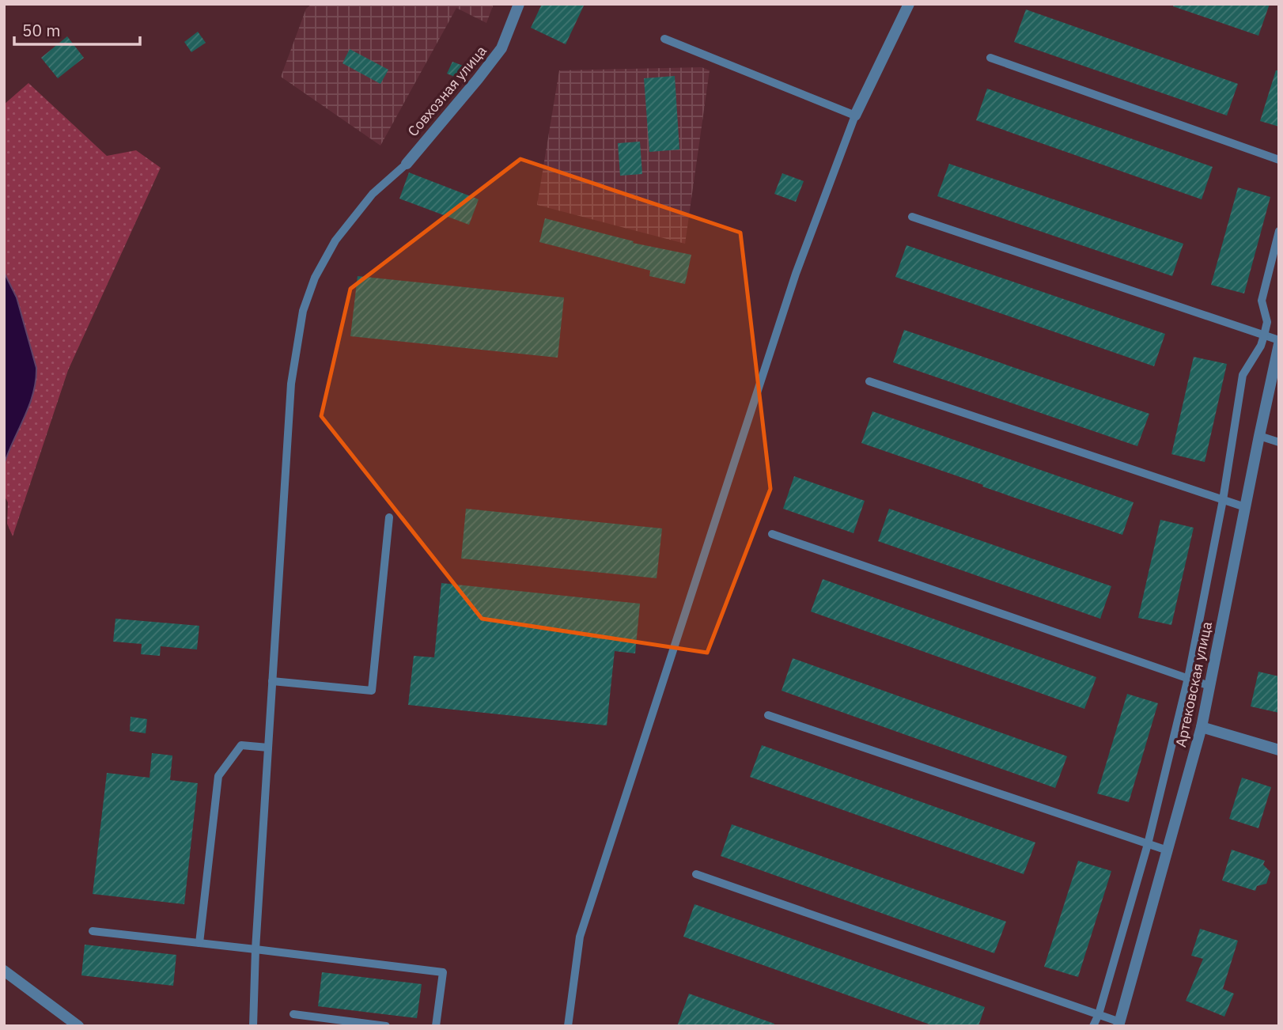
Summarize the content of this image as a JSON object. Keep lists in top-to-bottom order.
{
  "streets": {
    "street": ["Совхозная улица", "Артековская улица"]
  },
  "scale_bar": "50 m"
}
